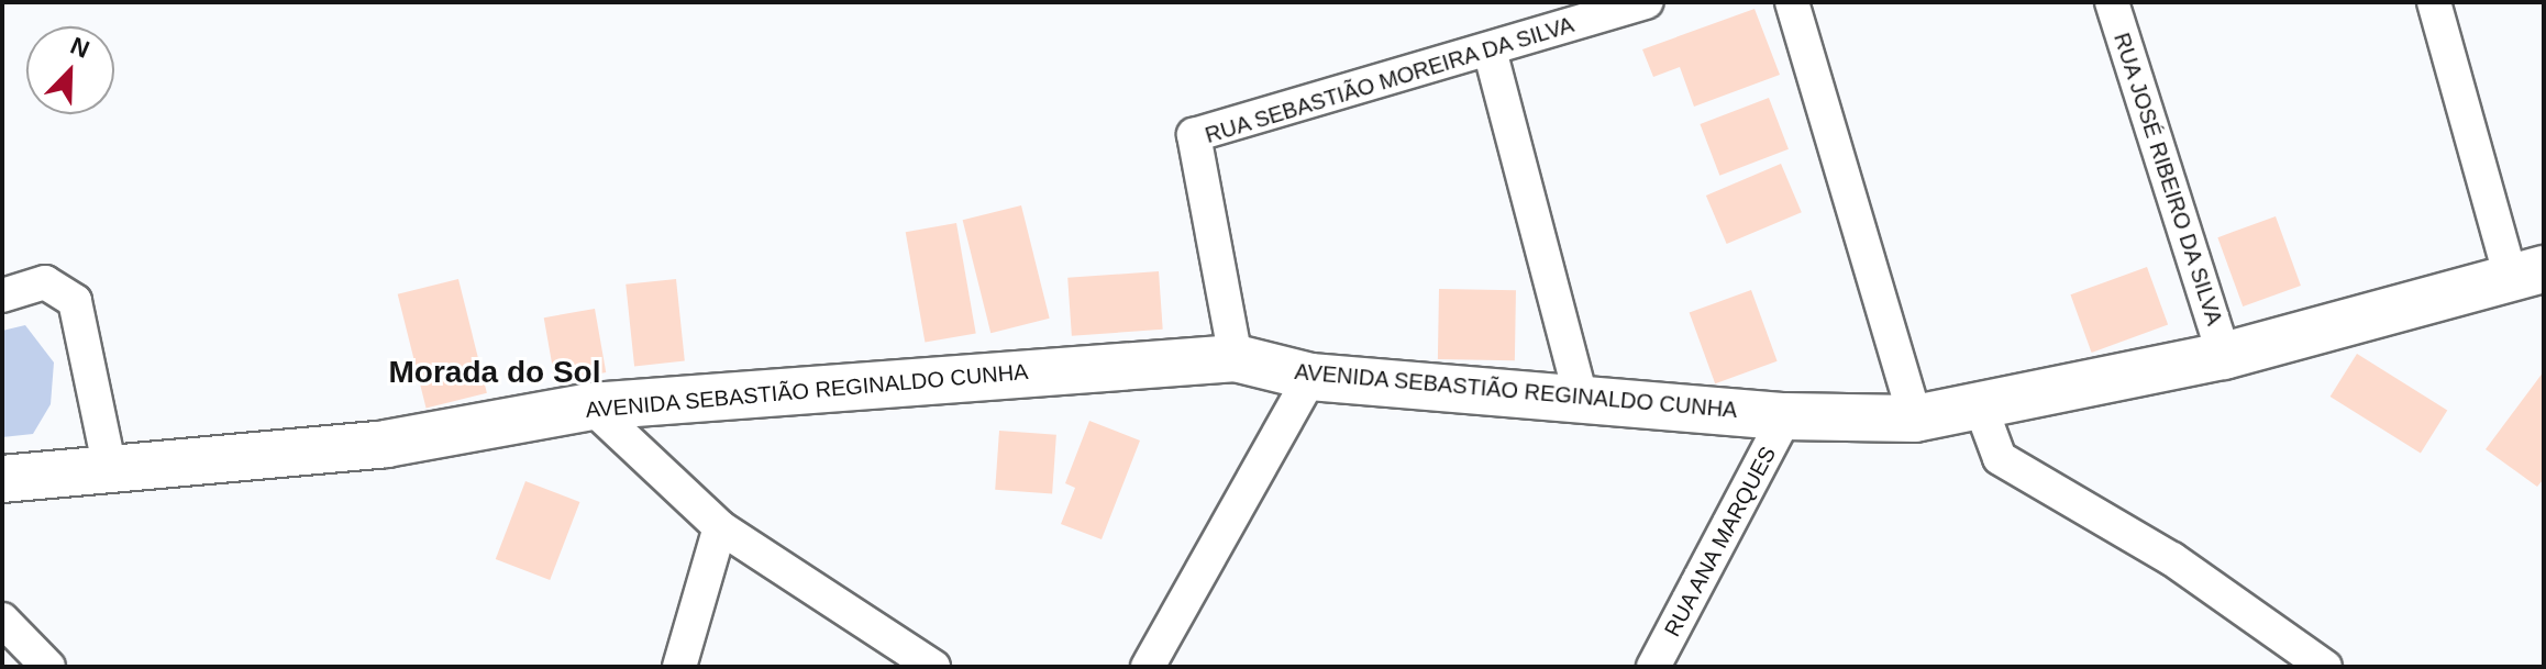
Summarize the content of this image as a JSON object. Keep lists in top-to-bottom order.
{
  "streets": {
    "street": [
      "RUA SEBASTIÃO MOREIRA DA SILVA",
      "RUA JOSÉ RIBEIRO DA SILVA",
      "AVENIDA SEBASTIÃO REGINALDO CUNHA",
      "RUA ANA MARQUES"
    ]
  },
  "crossings": [
    ["RUA SEBASTIÃO MOREIRA DA SILVA", "AVENIDA SEBASTIÃO REGINALDO CUNHA"],
    ["RUA JOSÉ RIBEIRO DA SILVA", "AVENIDA SEBASTIÃO REGINALDO CUNHA"],
    ["AVENIDA SEBASTIÃO REGINALDO CUNHA", "RUA ANA MARQUES"]
  ],
  "districts": ["Morada do Sol"],
  "north": "top right"
}
